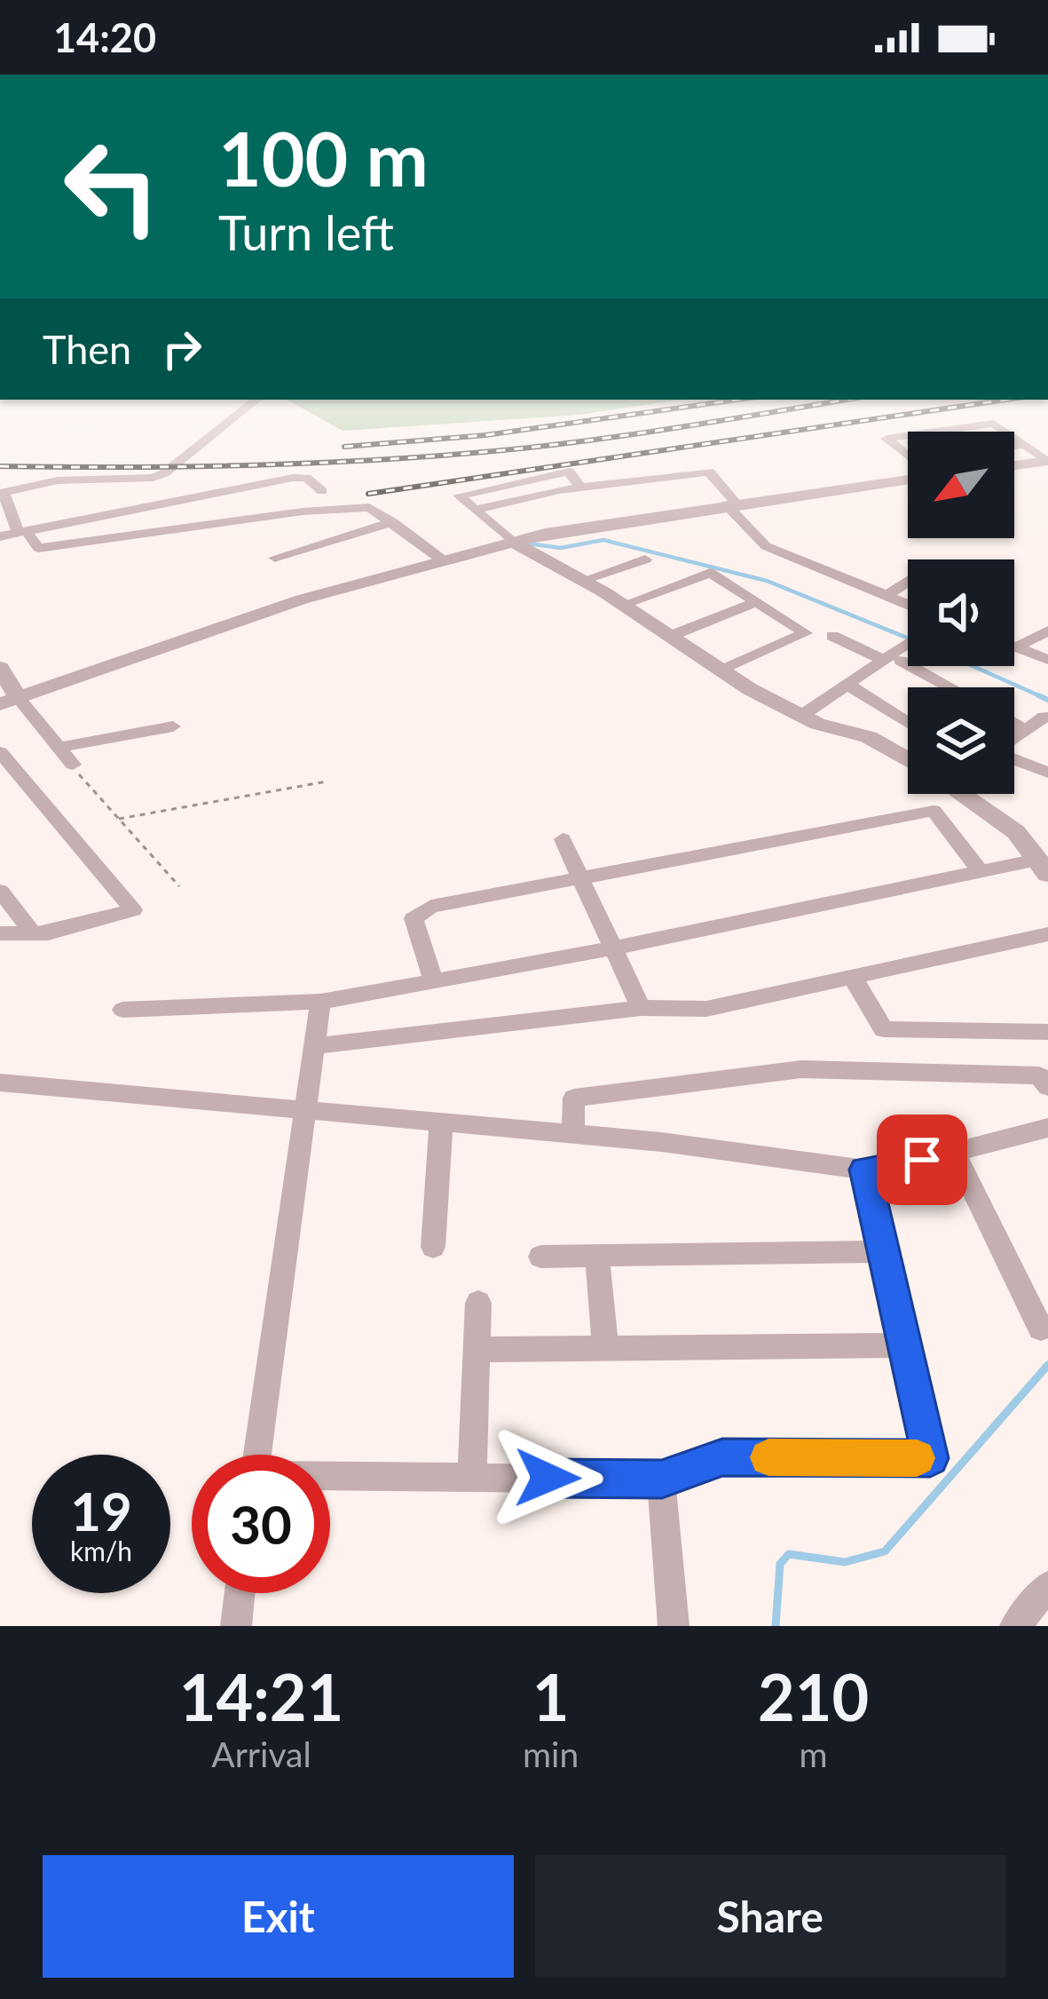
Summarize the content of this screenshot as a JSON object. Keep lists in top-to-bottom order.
{
  "north": "bottom left",
  "page": {
    "status": "14:20",
    "turn": ["100 m", "Turn left"],
    "then": "Then",
    "speed": "19 km/h",
    "limit": "30",
    "eta": [
      "14:21",
      "Arrival",
      "1",
      "min",
      "210",
      "m"
    ],
    "buttons": ["Exit", "Share"]
  }
}
